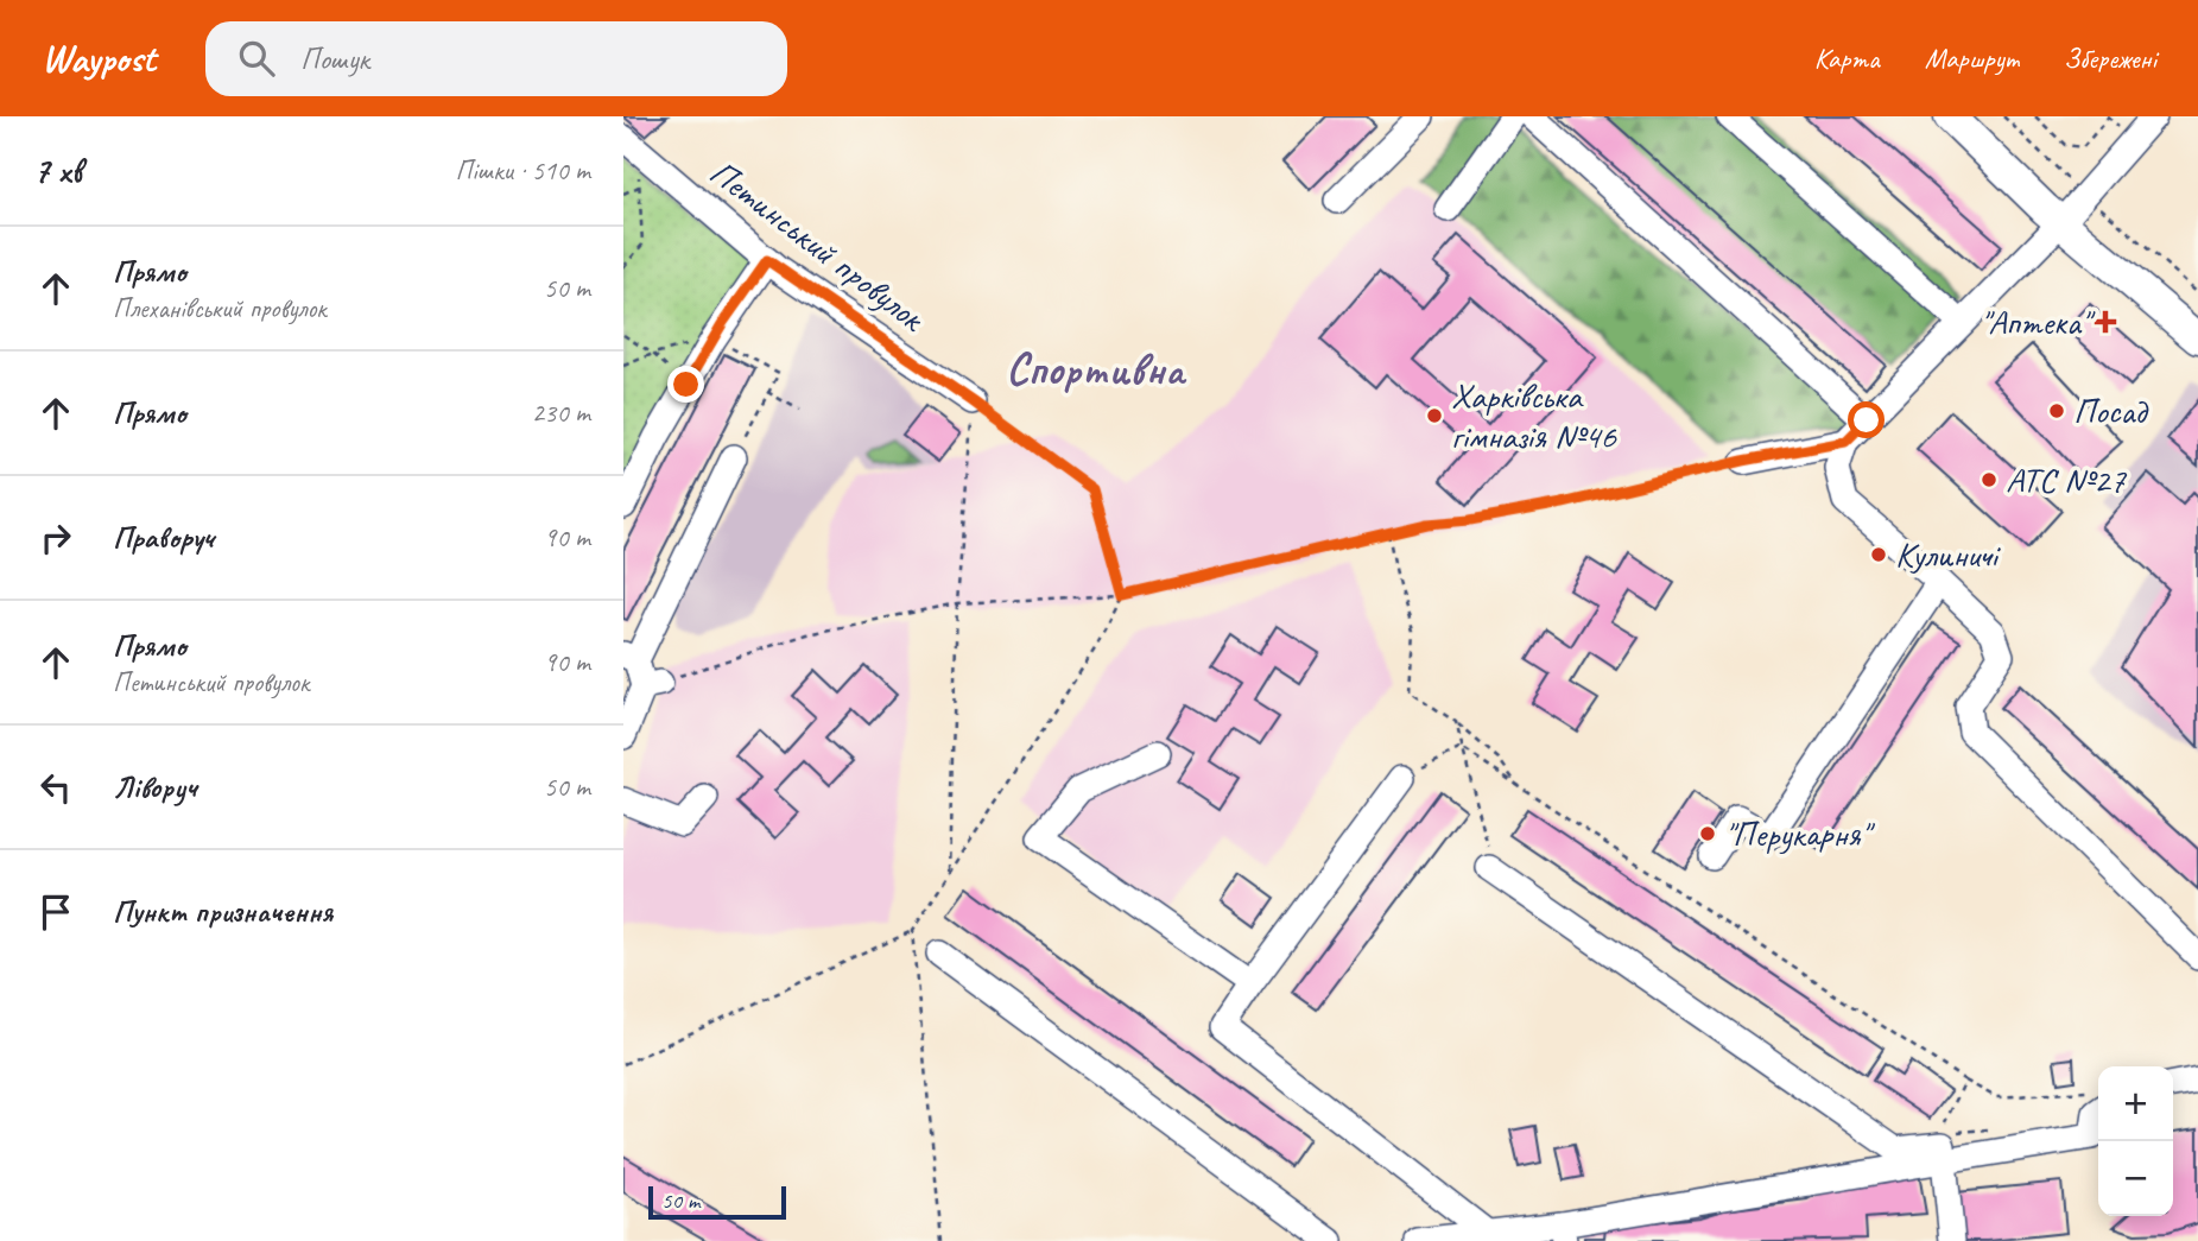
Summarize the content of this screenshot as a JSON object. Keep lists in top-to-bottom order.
{
  "streets": {
    "street": ["Петинський провулок"]
  },
  "districts": ["Спортивна"],
  "places": {
    "health": ["\"Аптека\""],
    "other": [
      "Посад",
      "Харківська гімназія №46",
      "АТС №27",
      "Кулиничі",
      "\"Перукарня\""
    ]
  },
  "scale_bar": "50 m",
  "page": {
    "header": "Waypost",
    "search": "Пошук",
    "nav": ["Карта", "Маршрут", "Збережені"],
    "heading": ["7 хв", "Пішки · 510 m"],
    "list": [
      ["Прямо", "Плеханівський провулок", "50 m"],
      ["Прямо", "230 m"],
      ["Праворуч", "90 m"],
      ["Прямо", "Петинський провулок", "90 m"],
      ["Ліворуч", "50 m"],
      "Пункт призначення"
    ],
    "map_buttons": ["+", "−"],
    "scale": "50 m"
  }
}
